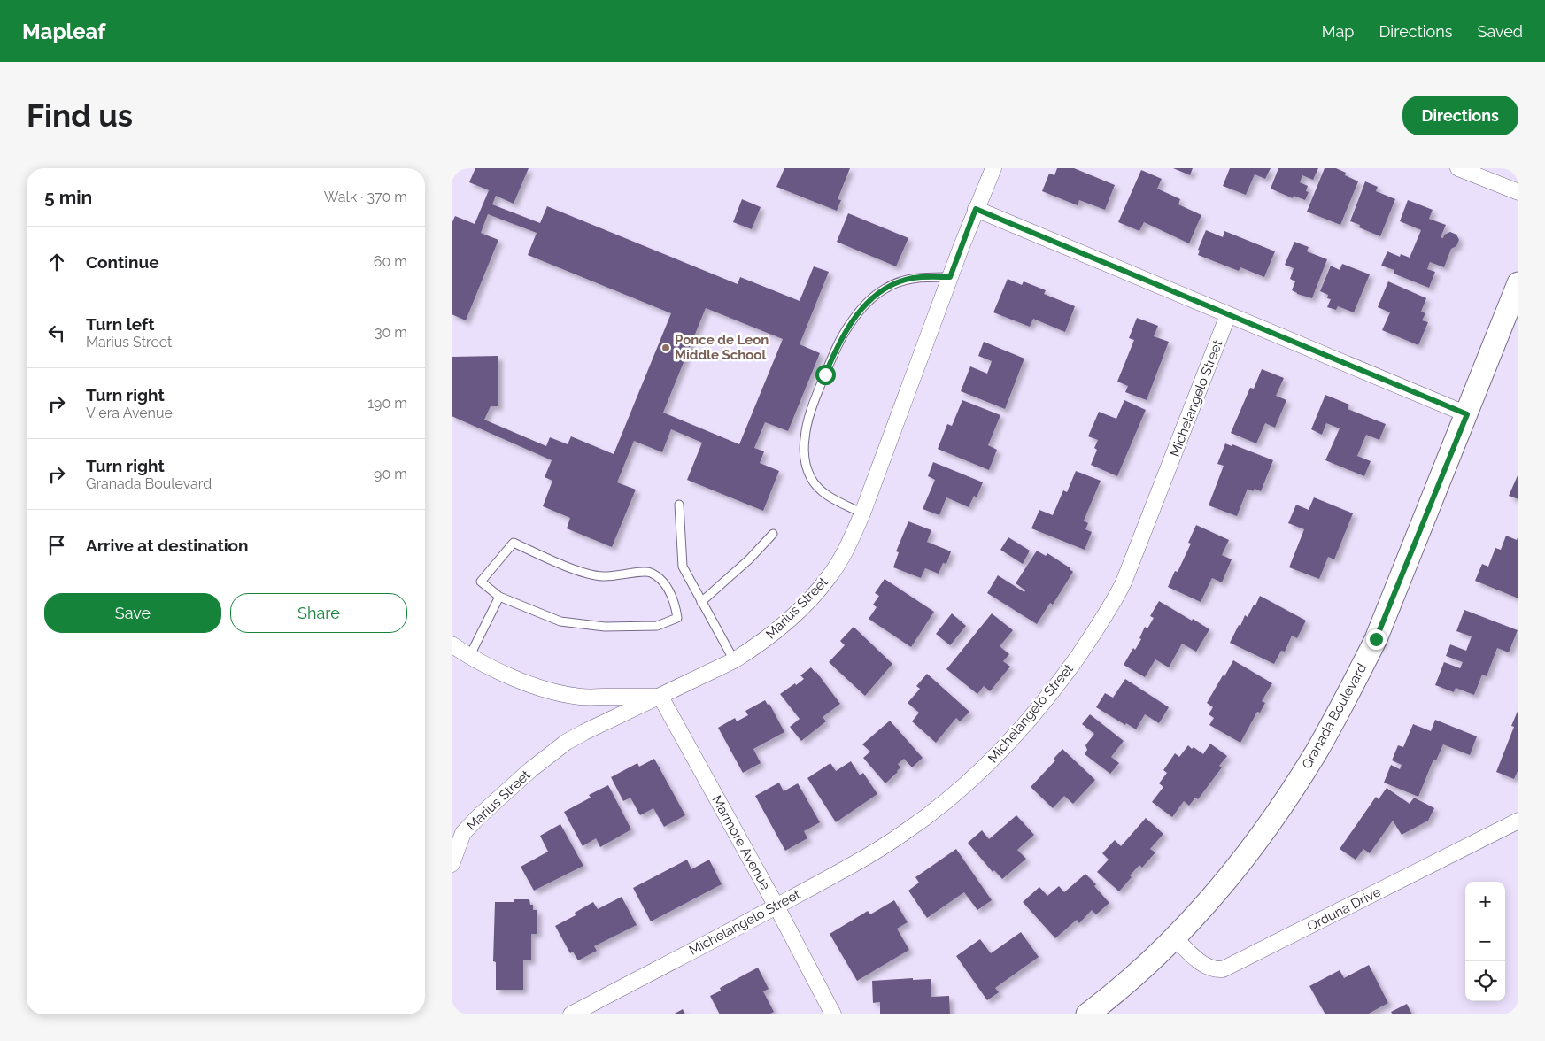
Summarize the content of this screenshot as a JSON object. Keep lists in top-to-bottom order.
{
  "streets": {
    "street": [
      "Michelangelo Street",
      "Marius Street",
      "Granada Boulevard",
      "Marmore Avenue",
      "Orduna Drive"
    ]
  },
  "crossings": [
    ["Michelangelo Street", "Marmore Avenue"],
    ["Marius Street", "Marmore Avenue"],
    ["Granada Boulevard", "Orduna Drive"]
  ],
  "places": ["Ponce de Leon Middle School"],
  "page": {
    "header": "Mapleaf",
    "nav": ["Map", "Directions", "Saved"],
    "buttons": [
      "Directions",
      ["Save", "Share"]
    ],
    "title": "Find us",
    "heading": ["5 min", "Walk · 370 m"],
    "list": [
      ["Continue", "60 m"],
      ["Turn left", "Marius Street", "30 m"],
      ["Turn right", "Viera Avenue", "190 m"],
      ["Turn right", "Granada Boulevard", "90 m"],
      "Arrive at destination"
    ],
    "map_buttons": ["+", "−"]
  }
}
